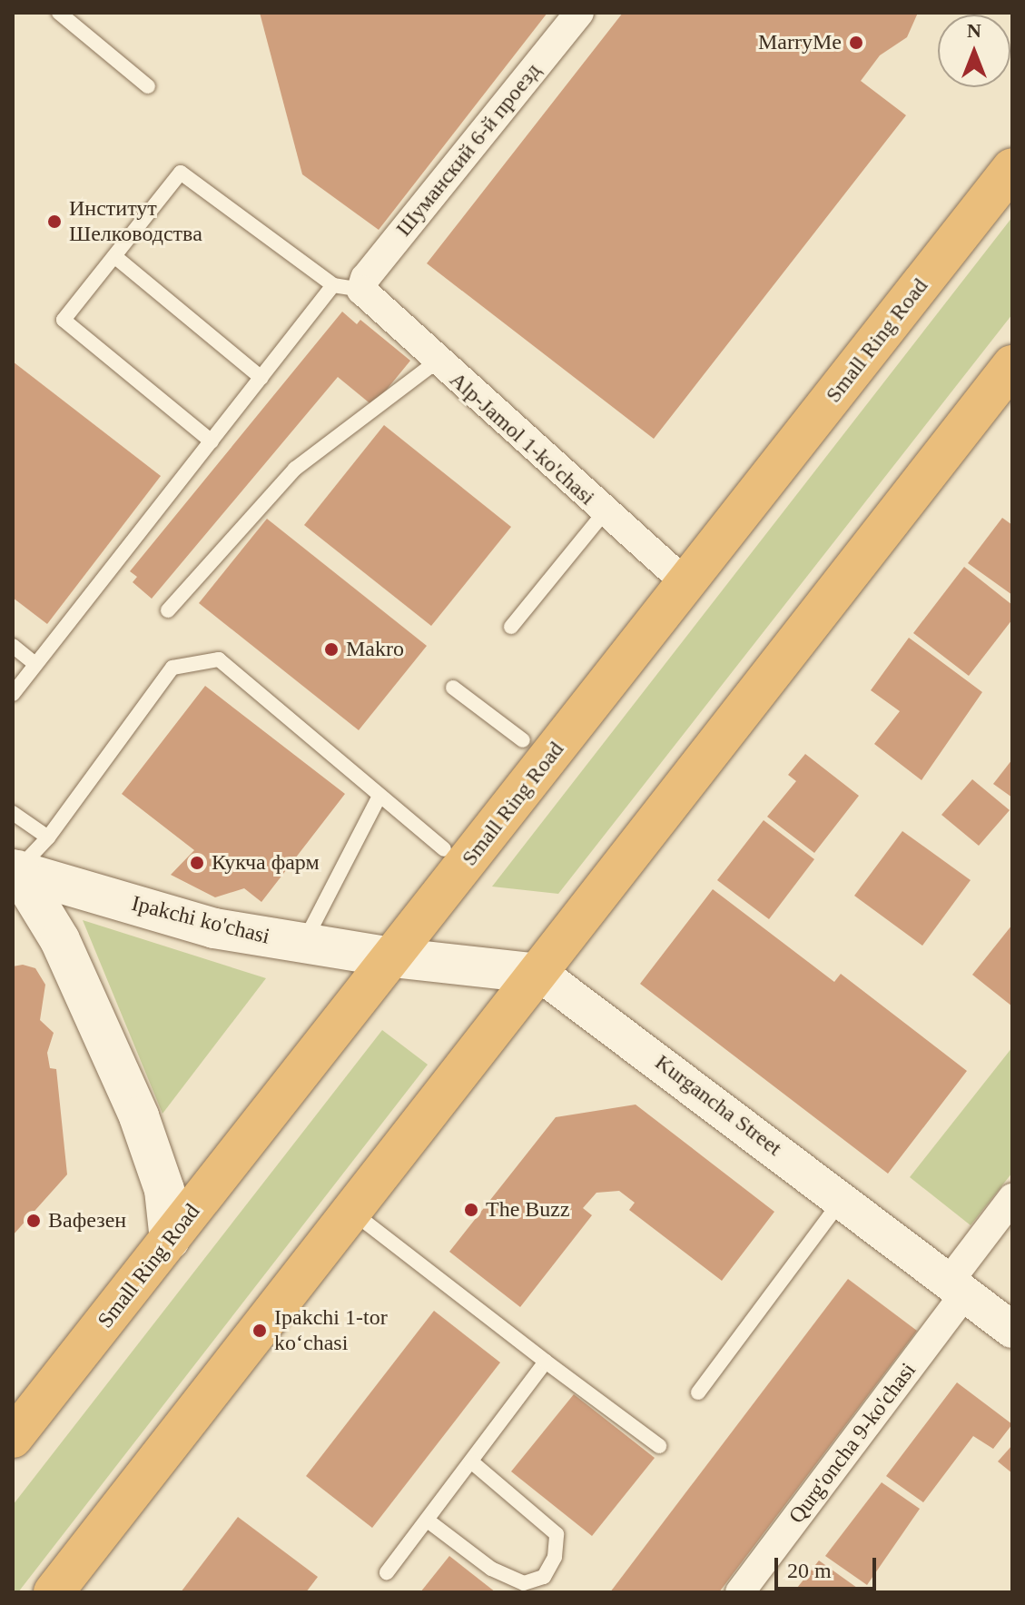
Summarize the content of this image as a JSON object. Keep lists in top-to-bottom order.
{
  "streets": {
    "highway": ["Small Ring Road"],
    "main road": ["Ipakchi ko'chasi"],
    "street": [
      "Шуманский 6-й проезд",
      "Alp-Jamol 1-ko'chasi",
      "Kurgancha Street",
      "Qurg'oncha 9-ko'chasi"
    ]
  },
  "crossings": [
    ["Шуманский 6-й проезд", "Alp-Jamol 1-ko'chasi"],
    ["Small Ring Road", "Alp-Jamol 1-ko'chasi"],
    ["Small Ring Road", "Ipakchi ko'chasi"],
    ["Kurgancha Street", "Qurg'oncha 9-ko'chasi"]
  ],
  "places": [
    "MarryMe",
    "Институт Шелководства",
    "Makro",
    "Кукча фарм",
    "The Buzz",
    "Вафезен",
    "Ipakchi 1-tor koʻchasi"
  ],
  "scale_bar": "20 m",
  "north": "top"
}
